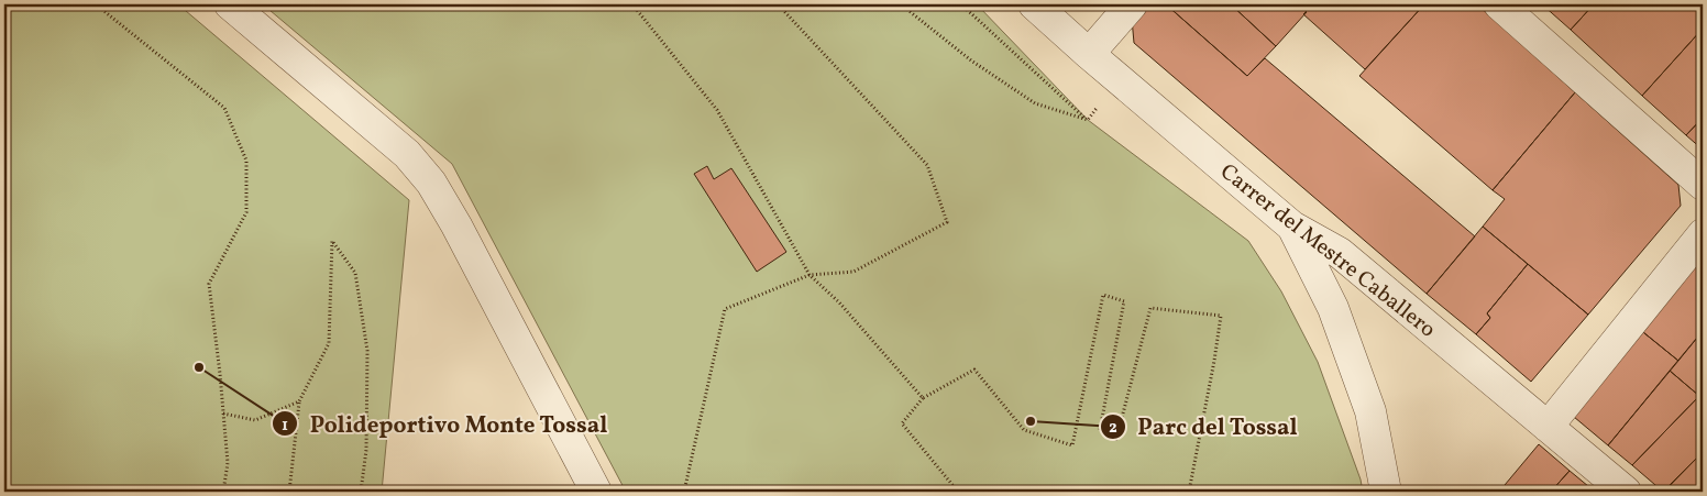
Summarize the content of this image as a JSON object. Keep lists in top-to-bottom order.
{
  "streets": {
    "street": ["Carrer del Mestre Caballero"]
  },
  "places": ["Polideportivo Monte Tossal", "Parc del Tossal"]
}
